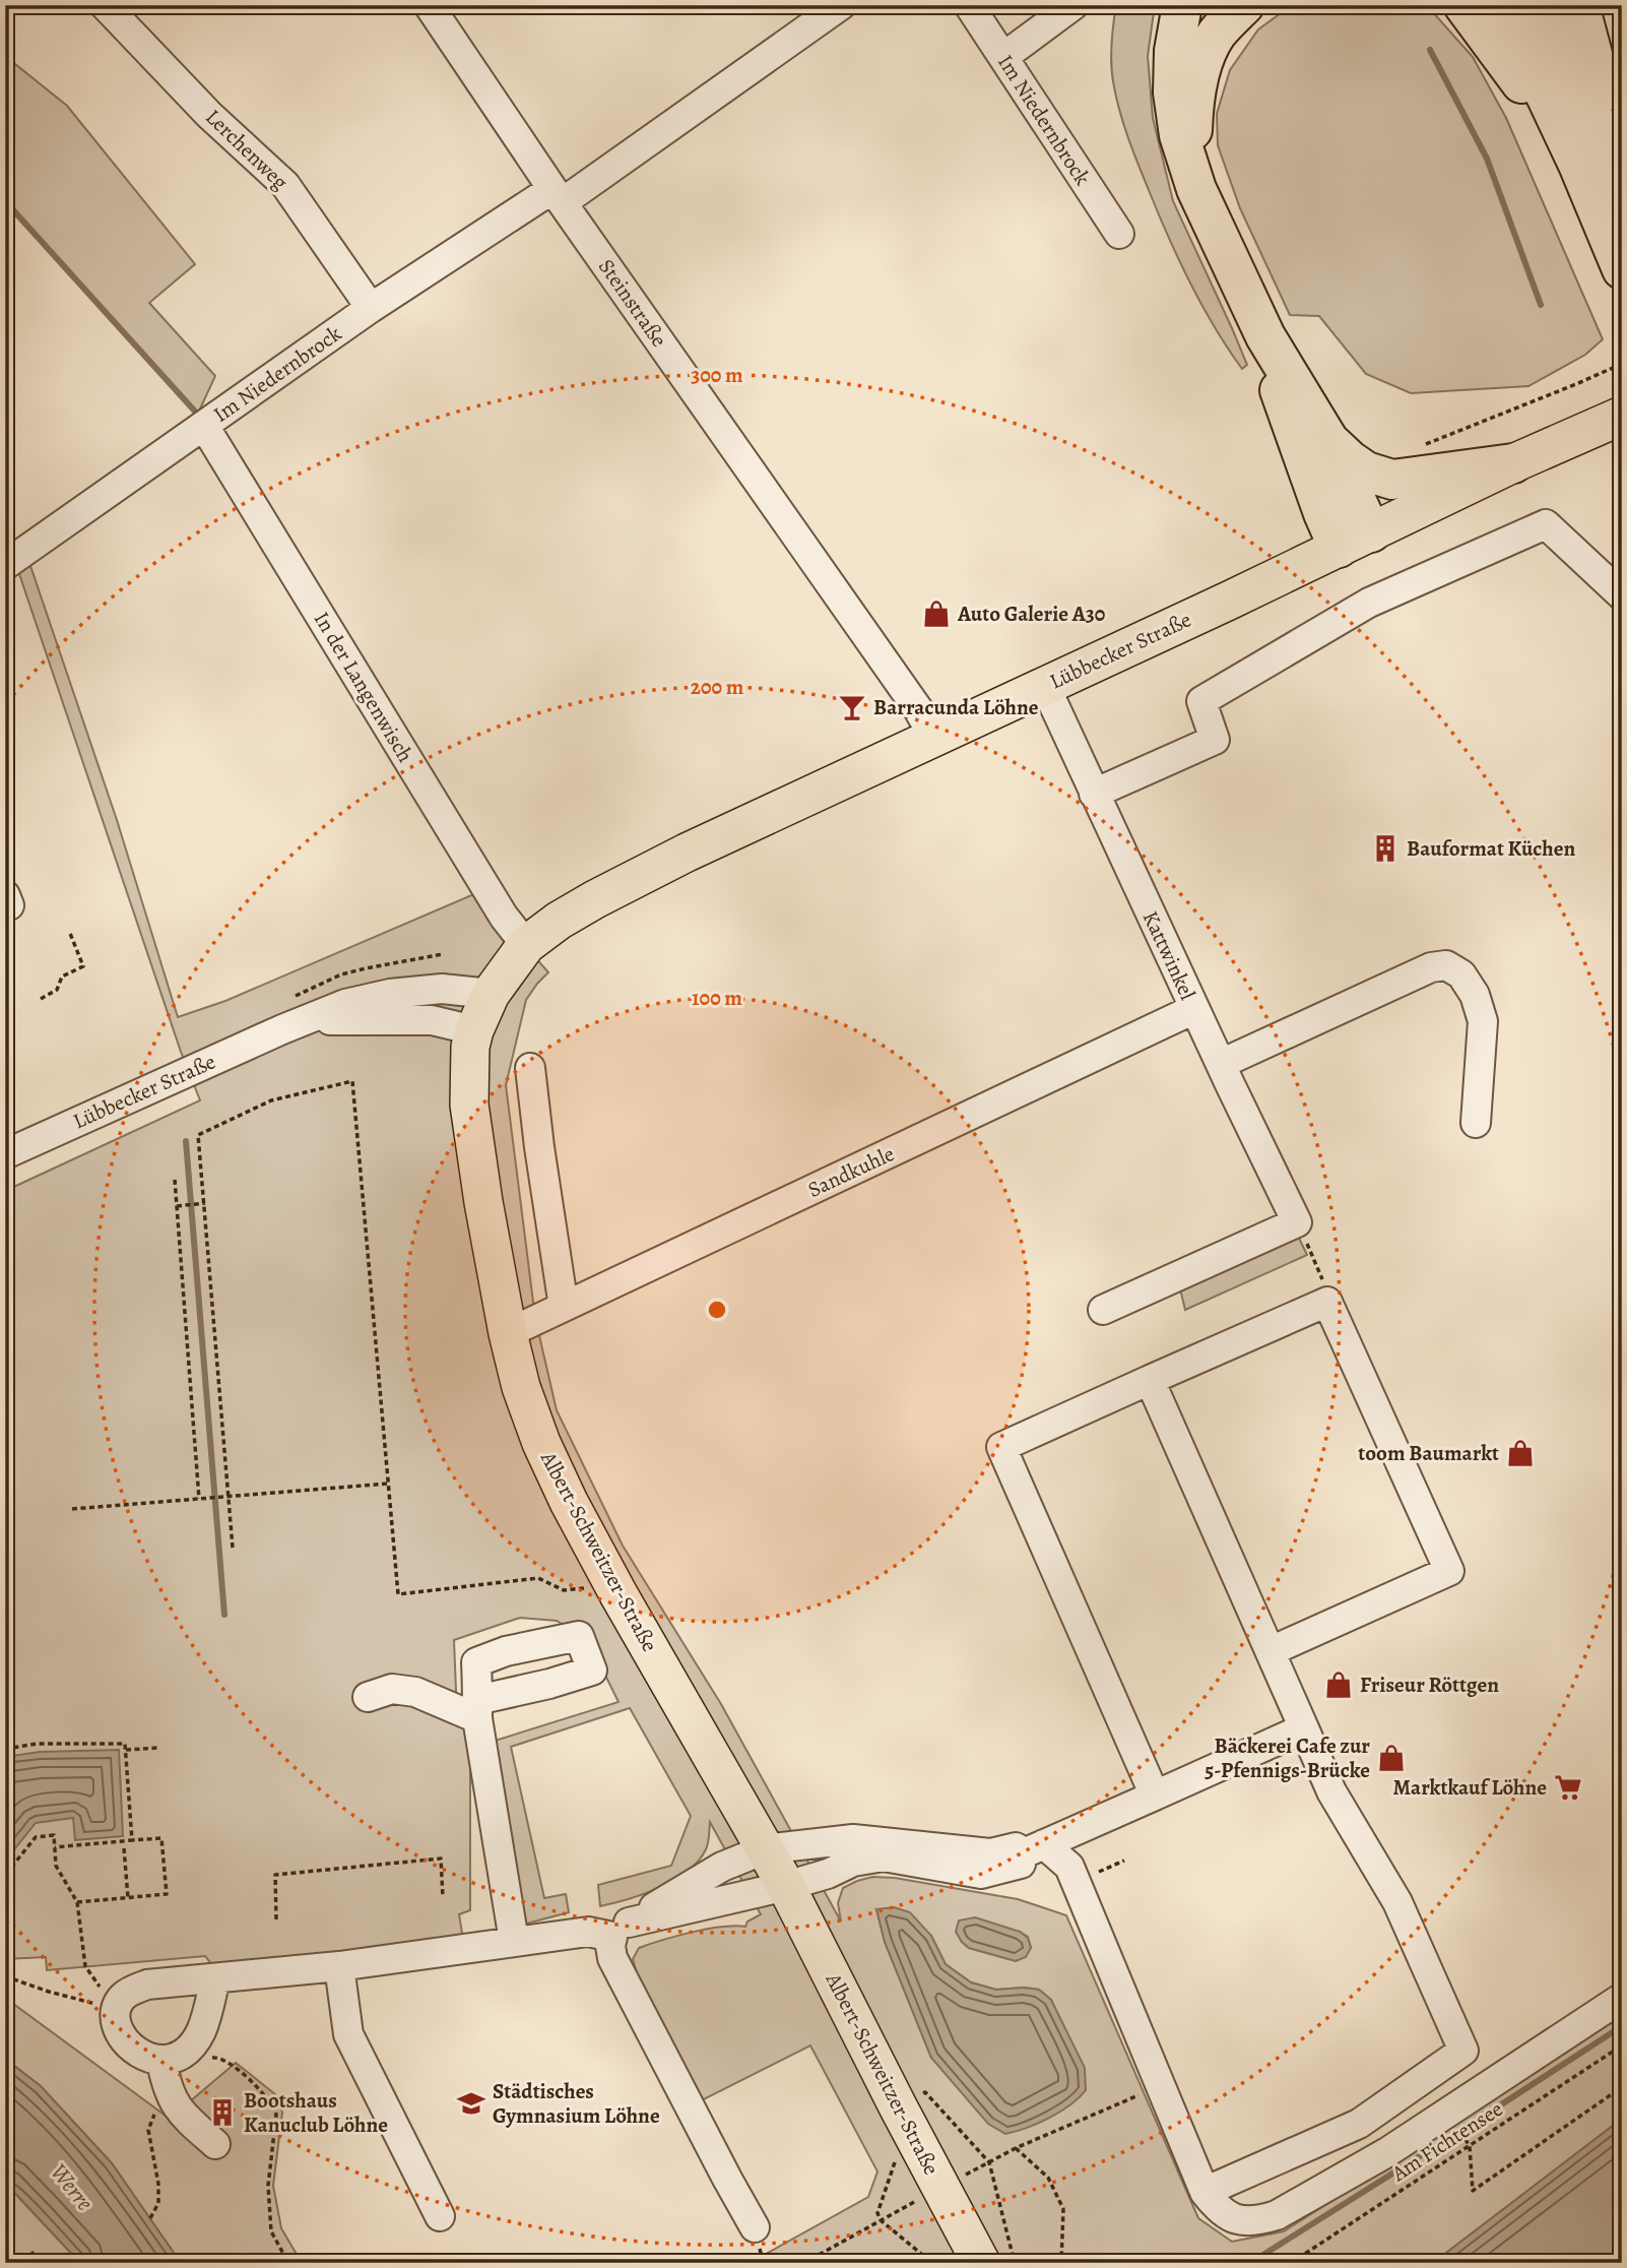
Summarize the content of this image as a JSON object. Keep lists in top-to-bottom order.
{
  "streets": {
    "main road": ["Lübbecker Straße", "Albert-Schweitzer-Straße"],
    "street": [
      "Im Niedernbrock",
      "Lerchenweg",
      "Steinstraße",
      "In der Langenwisch",
      "Kattwinkel",
      "Sandkuhle"
    ],
    "path": ["Am Fichtensee"]
  },
  "crossings": [
    ["Im Niedernbrock", "Lerchenweg"],
    ["Im Niedernbrock", "Steinstraße"],
    ["Im Niedernbrock", "In der Langenwisch"],
    ["Steinstraße", "Lübbecker Straße"],
    ["Lübbecker Straße", "In der Langenwisch"],
    ["Lübbecker Straße", "Kattwinkel"],
    ["Lübbecker Straße", "Albert-Schweitzer-Straße"],
    ["Kattwinkel", "Sandkuhle"],
    ["Sandkuhle", "Albert-Schweitzer-Straße"]
  ],
  "water": ["Werre"],
  "places": {
    "shop": [
      "Auto Galerie A30",
      "toom Baumarkt",
      "Friseur Röttgen",
      "Bäckerei Cafe zur 5-Pfennigs-Brücke"
    ],
    "bar": ["Barracunda Löhne"],
    "building": ["Bauformat Küchen", "Bootshaus Kanuclub Löhne"],
    "supermarket": ["Marktkauf Löhne"],
    "school or university": ["Städtisches Gymnasium Löhne"]
  },
  "rings": ["300 m", "200 m", "100 m"]
}
